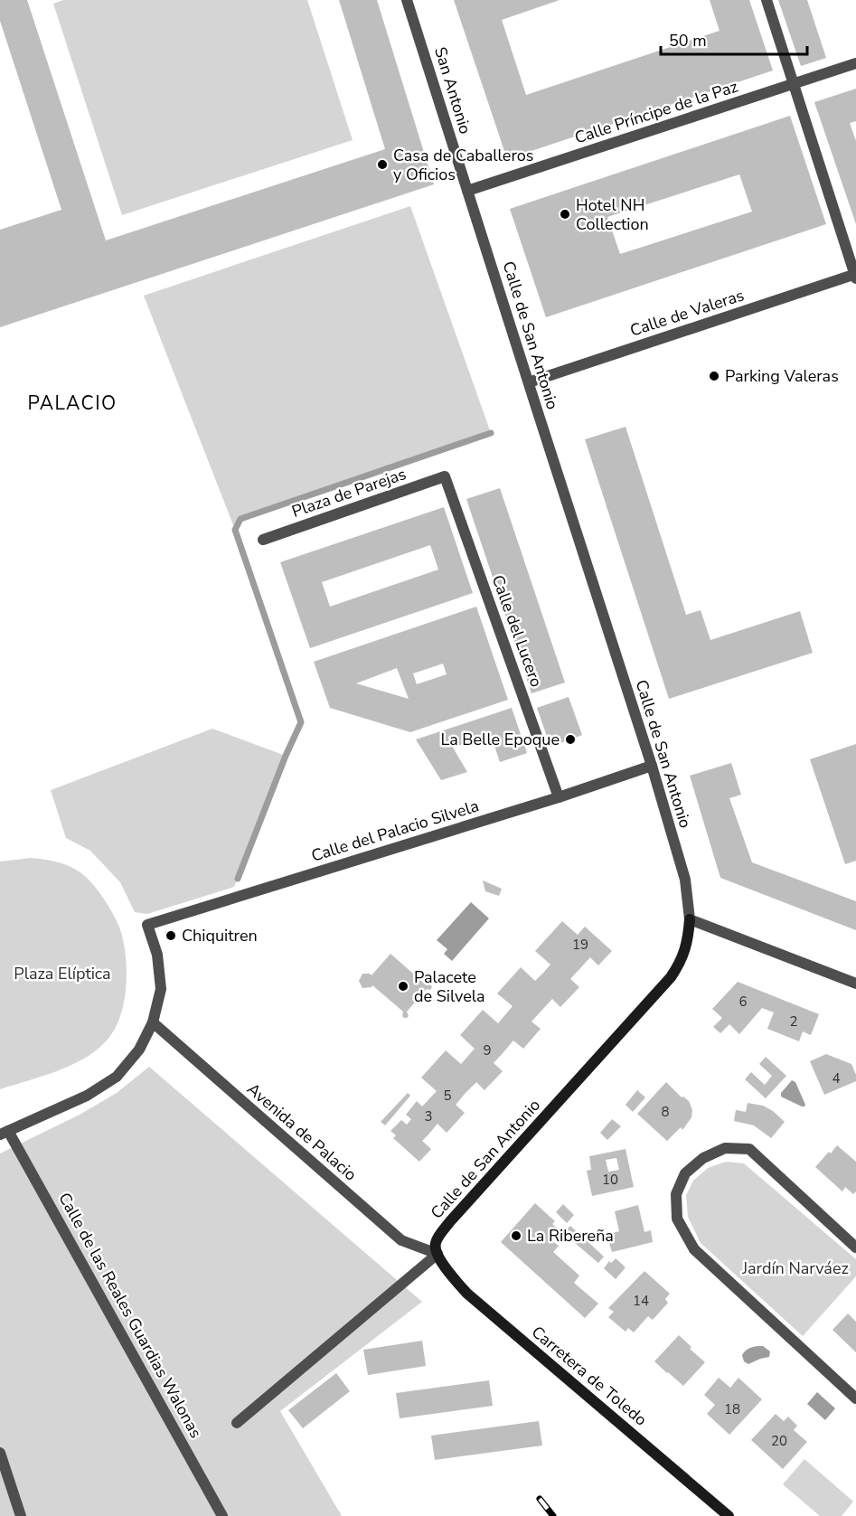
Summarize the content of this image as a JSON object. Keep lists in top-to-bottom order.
{
  "streets": {
    "street": [
      "San Antonio",
      "Calle Príncipe de la Paz",
      "Calle de Valeras",
      "Calle de San Antonio",
      "Plaza de Parejas",
      "Calle del Lucero",
      "Calle del Palacio Silvela",
      "Avenida de Palacio",
      "Calle de las Reales Guardias Walonas",
      "Carretera de Toledo"
    ]
  },
  "crossings": [
    ["San Antonio", "Calle Príncipe de la Paz"],
    ["San Antonio", "Calle de San Antonio"],
    ["Calle Príncipe de la Paz", "Calle de San Antonio"],
    ["Calle de Valeras", "Calle de San Antonio"],
    ["Calle de San Antonio", "Calle del Palacio Silvela"],
    ["Calle de San Antonio", "Avenida de Palacio"],
    ["Calle de San Antonio", "Carretera de Toledo"],
    ["Plaza de Parejas", "Calle del Lucero"],
    ["Calle del Lucero", "Calle del Palacio Silvela"],
    ["Calle del Palacio Silvela", "Avenida de Palacio"],
    ["Avenida de Palacio", "Carretera de Toledo"]
  ],
  "districts": ["PALACIO"],
  "parks": ["Plaza Elíptica", "Jardín Narváez"],
  "places": [
    "Casa de Caballeros y Oficios",
    "Hotel NH Collection",
    "Parking Valeras",
    "La Belle Epoque",
    "Chiquitren",
    "Palacete de Silvela",
    "La Ribereña"
  ],
  "house_numbers": [
    "19",
    "6",
    "2",
    "9",
    "4",
    "5",
    "8",
    "3",
    "10",
    "14",
    "18",
    "20"
  ],
  "scale_bar": "50 m"
}
